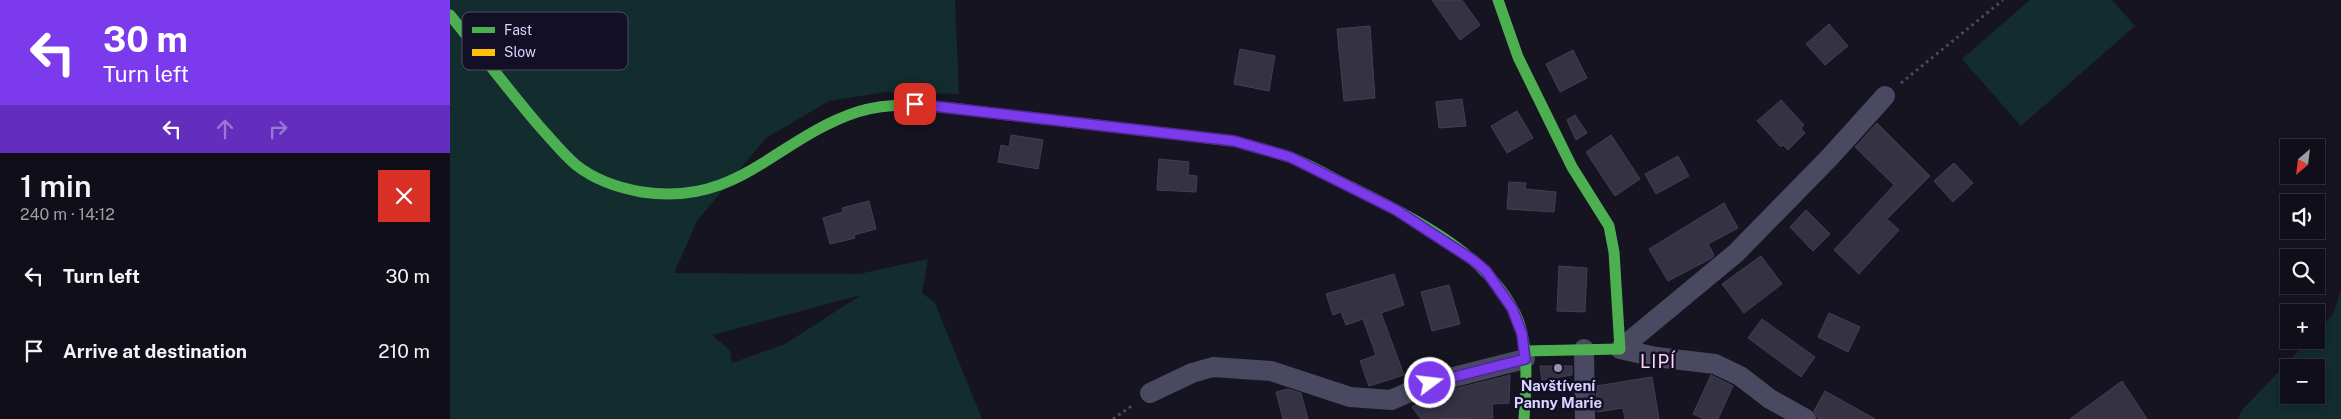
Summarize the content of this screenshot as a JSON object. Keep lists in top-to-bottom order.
{
  "districts": ["LIPÍ"],
  "places": ["Navštívení Panny Marie"],
  "legend": ["Fast", "Slow"],
  "north": "bottom left",
  "page": {
    "turn": ["30 m", "Turn left"],
    "map_buttons": ["+", "−"],
    "heading": ["1 min", "240 m · 14:12"],
    "list": [
      {
        "name": "Turn left",
        "value": "30 m"
      },
      {
        "name": "Arrive at destination",
        "value": "210 m"
      }
    ]
  }
}
